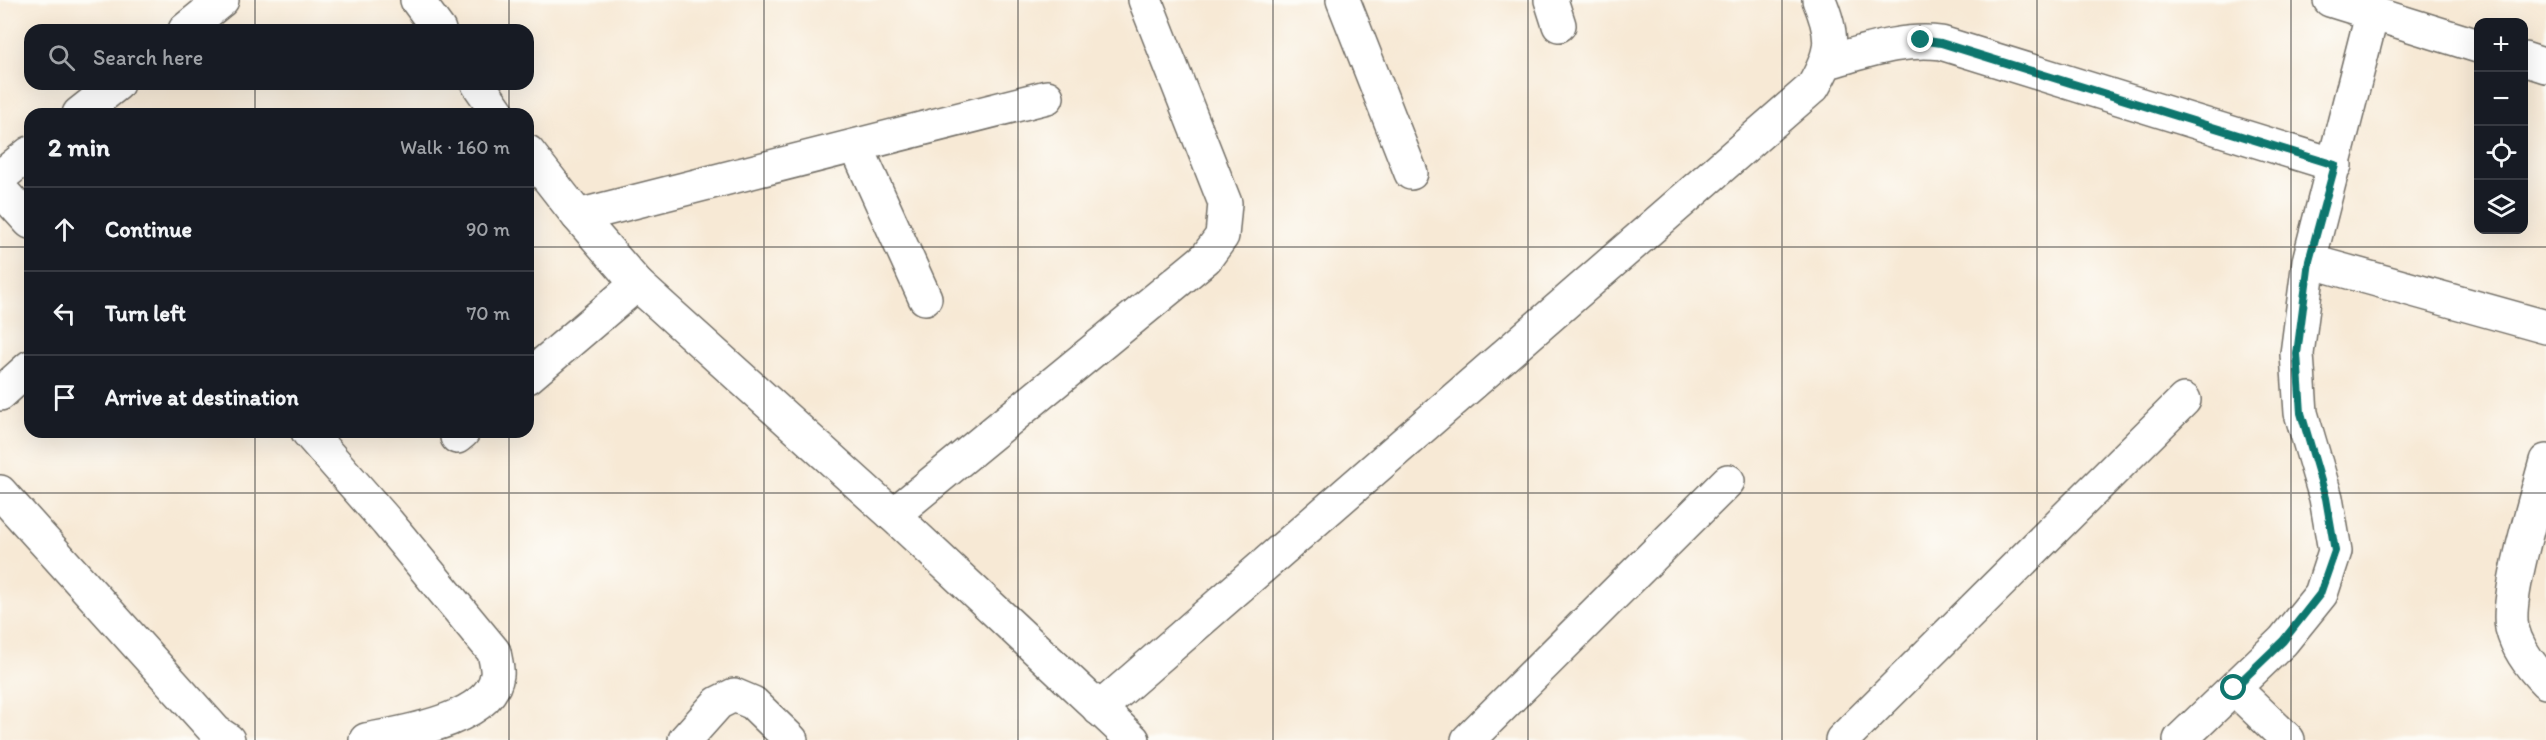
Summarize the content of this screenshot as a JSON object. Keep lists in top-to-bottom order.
{
  "page": {
    "map_buttons": ["+", "−"],
    "search": "Search here",
    "heading": ["2 min", "Walk · 160 m"],
    "list": [
      ["Continue", "90 m"],
      ["Turn left", "70 m"],
      "Arrive at destination"
    ]
  }
}
